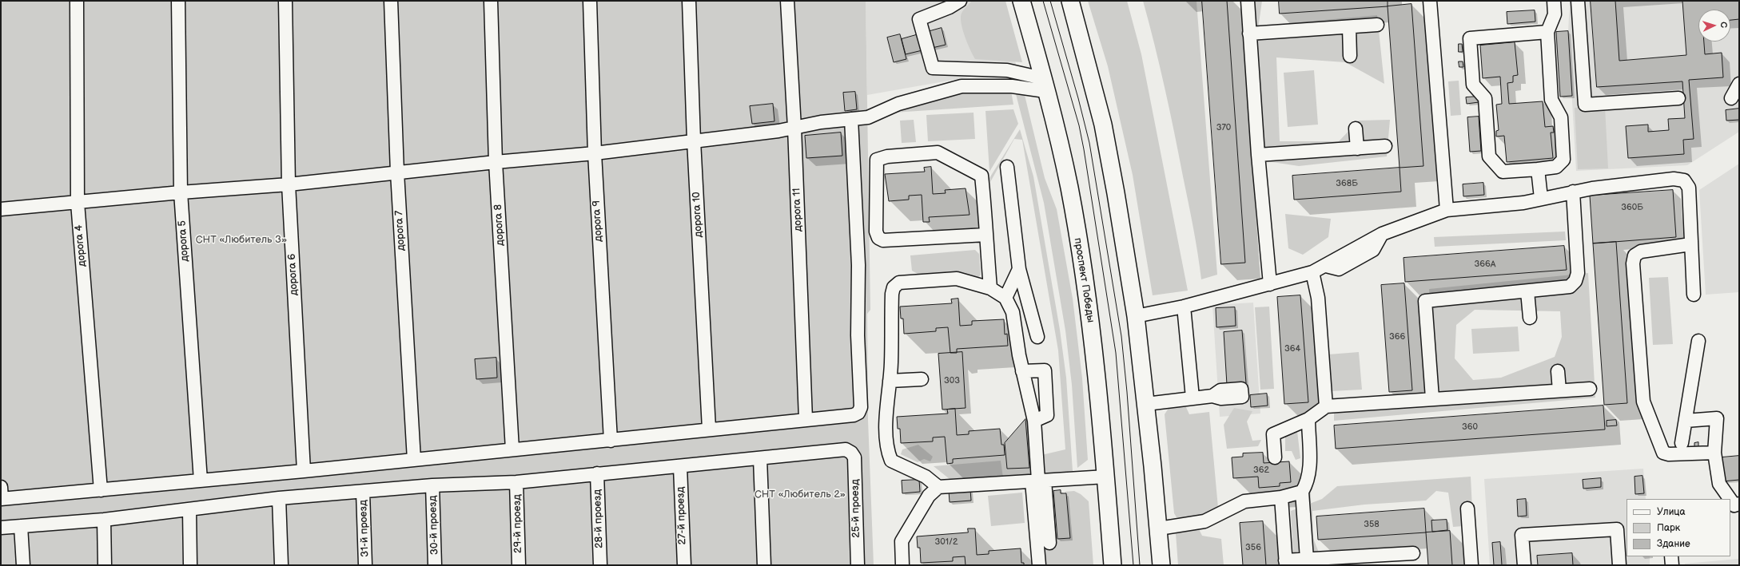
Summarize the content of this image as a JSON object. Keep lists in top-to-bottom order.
{
  "streets": {
    "main road": ["проспект Победы"],
    "street": [
      "дорога 11",
      "дорога 10",
      "дорога 9",
      "дорога 8",
      "дорога 7",
      "дорога 5",
      "дорога 4",
      "дорога 6",
      "25-й проезд",
      "27-й проезд",
      "28-й проезд",
      "29-й проезд",
      "30-й проезд",
      "31-й проезд"
    ]
  },
  "parks": ["СНТ «Любитель 3»", "СНТ «Любитель 2»"],
  "house_numbers": [
    "370",
    "368Б",
    "360Б",
    "366А",
    "366",
    "364",
    "303",
    "360",
    "362",
    "358",
    "301/2",
    "356"
  ],
  "legend": ["Улица", "Парк", "Здание"],
  "north": "right"
}
